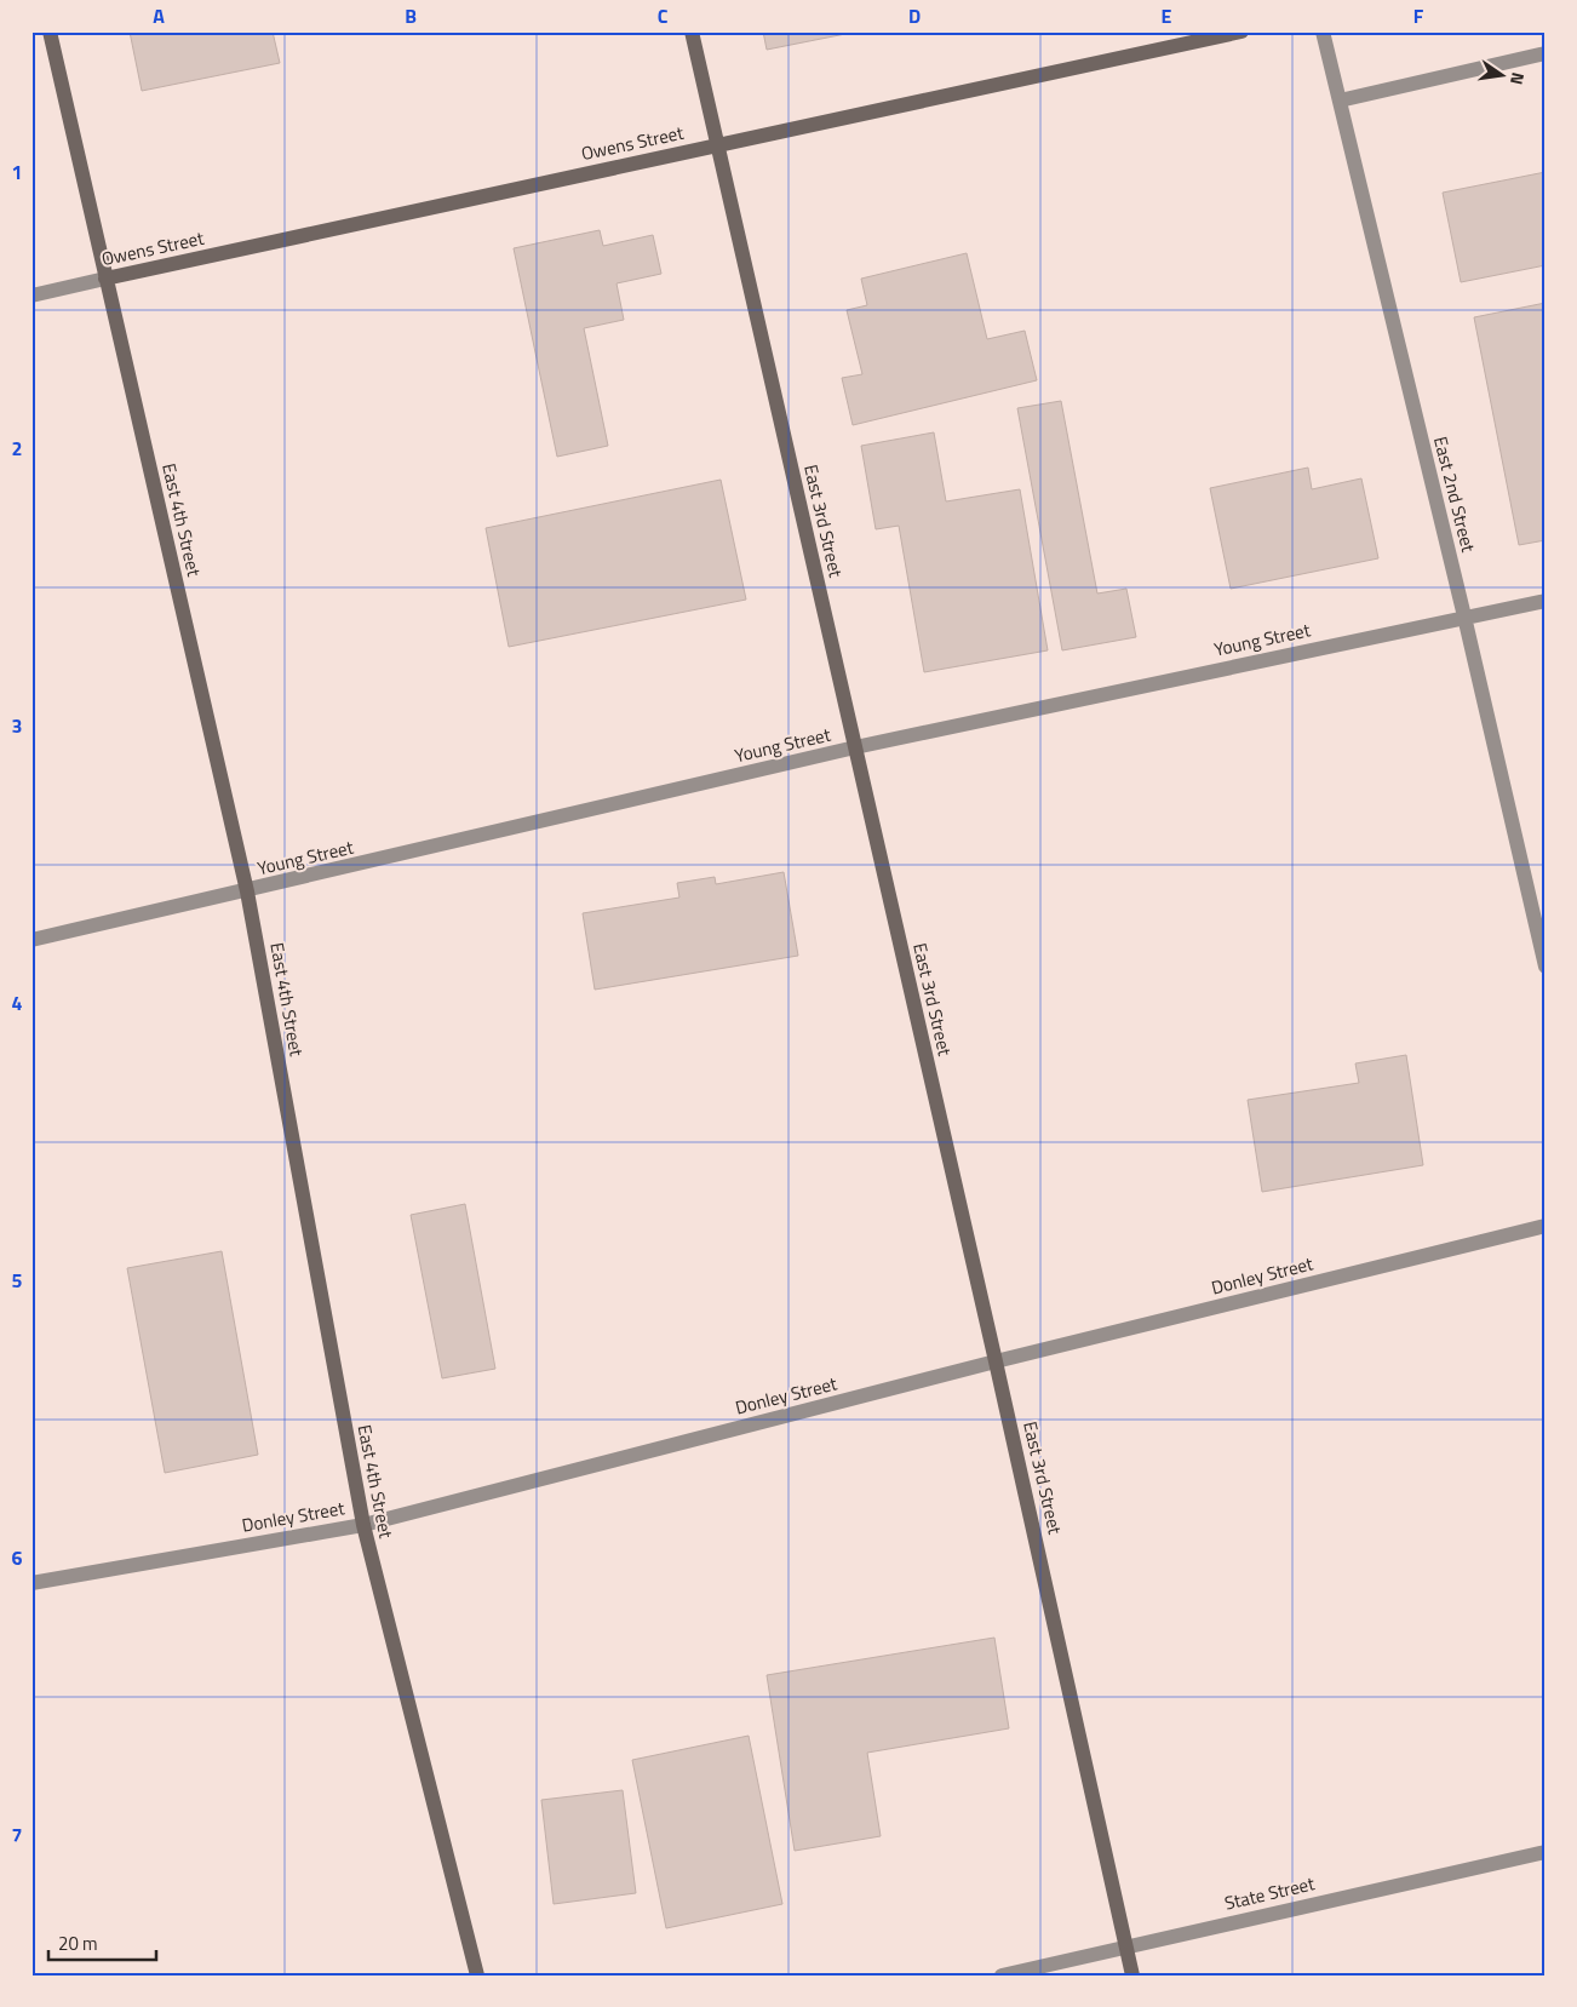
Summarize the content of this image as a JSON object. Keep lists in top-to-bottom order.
{
  "streets": {
    "main road": ["Owens Street", "East 4th Street", "East 3rd Street"],
    "street": [
      "East 2nd Street",
      "Young Street",
      "Donley Street",
      "State Street"
    ]
  },
  "crossings": [
    ["Owens Street", "East 4th Street"],
    ["Owens Street", "East 3rd Street"],
    ["East 2nd Street", "Young Street"],
    ["East 4th Street", "Young Street"],
    ["East 4th Street", "Donley Street"],
    ["East 3rd Street", "Young Street"],
    ["East 3rd Street", "Donley Street"],
    ["East 3rd Street", "State Street"]
  ],
  "scale_bar": "20 m",
  "north": "right",
  "grid": {
    "columns": [
      "A",
      "B",
      "C",
      "D",
      "E",
      "F"
    ],
    "rows": [
      "1",
      "2",
      "3",
      "4",
      "5",
      "6",
      "7"
    ]
  }
}
